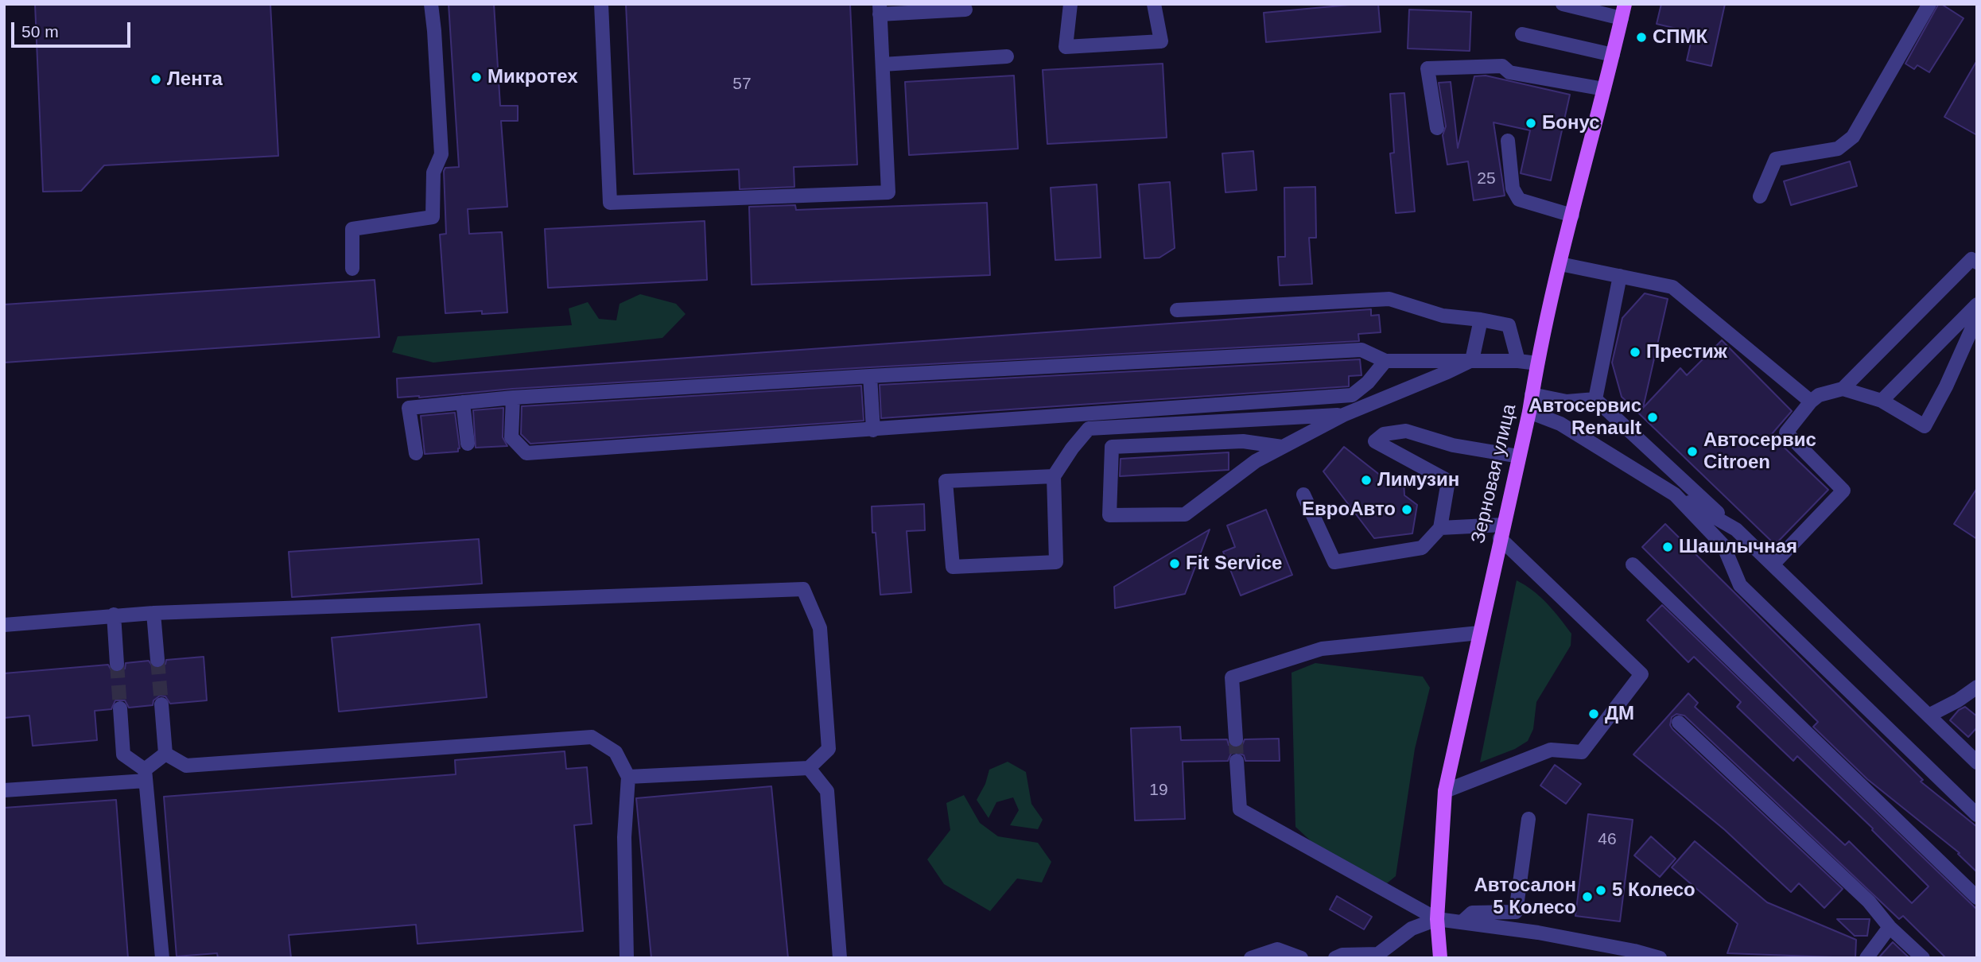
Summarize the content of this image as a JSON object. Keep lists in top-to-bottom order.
{
  "streets": {
    "main road": ["Зерновая улица"]
  },
  "places": [
    "СПМК",
    "Микротех",
    "Лента",
    "Бонус",
    "Престиж",
    "Автосервис Renault",
    "Автосервис Citroen",
    "Лимузин",
    "ЕвроАвто",
    "Шашлычная",
    "Fit Service",
    "ДМ",
    "5 Колесо",
    "Автосалон 5 Колесо"
  ],
  "house_numbers": [
    "57",
    "25",
    "19",
    "46"
  ],
  "scale_bar": "50 m"
}
